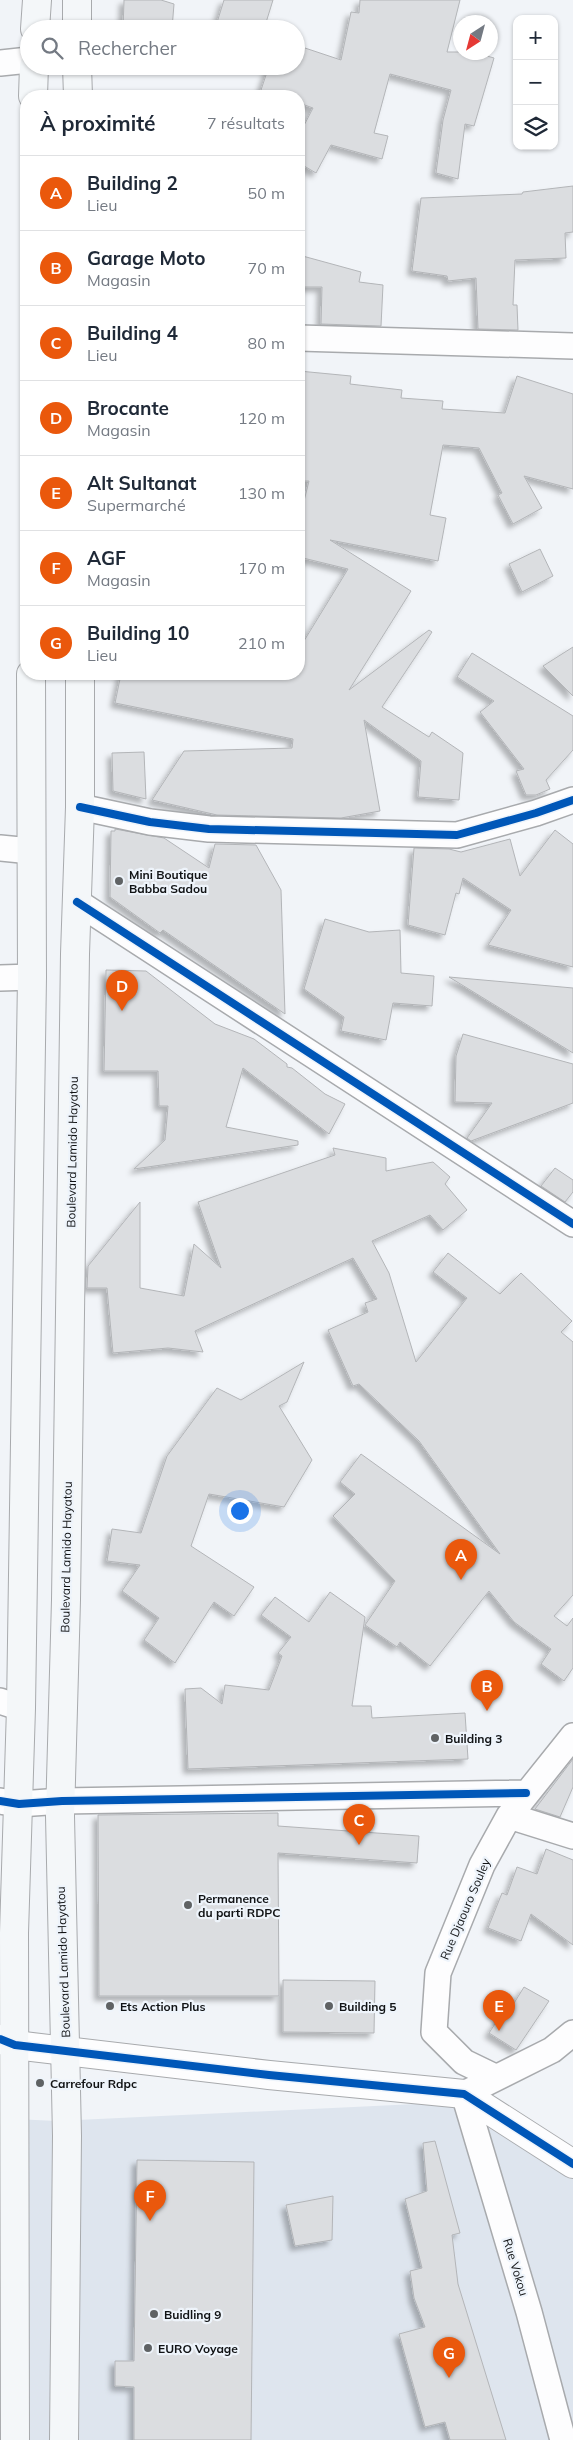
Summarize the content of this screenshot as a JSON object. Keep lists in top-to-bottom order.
{
  "streets": {
    "main road": ["Boulevard Lamido Hayatou"],
    "street": ["Rue Djaouro Souley", "Rue Vokou"]
  },
  "places": [
    "Mini Boutique Babba Sadou",
    "Building 3",
    "Permanence du parti RDPC",
    "Ets Action Plus",
    "Building 5",
    "Carrefour Rdpc",
    "Buidling 9",
    "EURO Voyage"
  ],
  "north": "bottom left",
  "page": {
    "map_buttons": ["+", "−"],
    "search": "Rechercher",
    "heading": ["À proximité", "7 résultats"],
    "list": [
      {
        "mark": "A",
        "name": "Building 2",
        "note": "Lieu",
        "value": "50 m"
      },
      {
        "mark": "B",
        "name": "Garage Moto",
        "note": "Magasin",
        "value": "70 m"
      },
      {
        "mark": "C",
        "name": "Building 4",
        "note": "Lieu",
        "value": "80 m"
      },
      {
        "mark": "D",
        "name": "Brocante",
        "note": "Magasin",
        "value": "120 m"
      },
      {
        "mark": "E",
        "name": "Alt Sultanat",
        "note": "Supermarché",
        "value": "130 m"
      },
      {
        "mark": "F",
        "name": "AGF",
        "note": "Magasin",
        "value": "170 m"
      },
      {
        "mark": "G",
        "name": "Building 10",
        "note": "Lieu",
        "value": "210 m"
      }
    ],
    "pins": [
      "D",
      "A",
      "B",
      "C",
      "E",
      "F",
      "G"
    ]
  }
}
